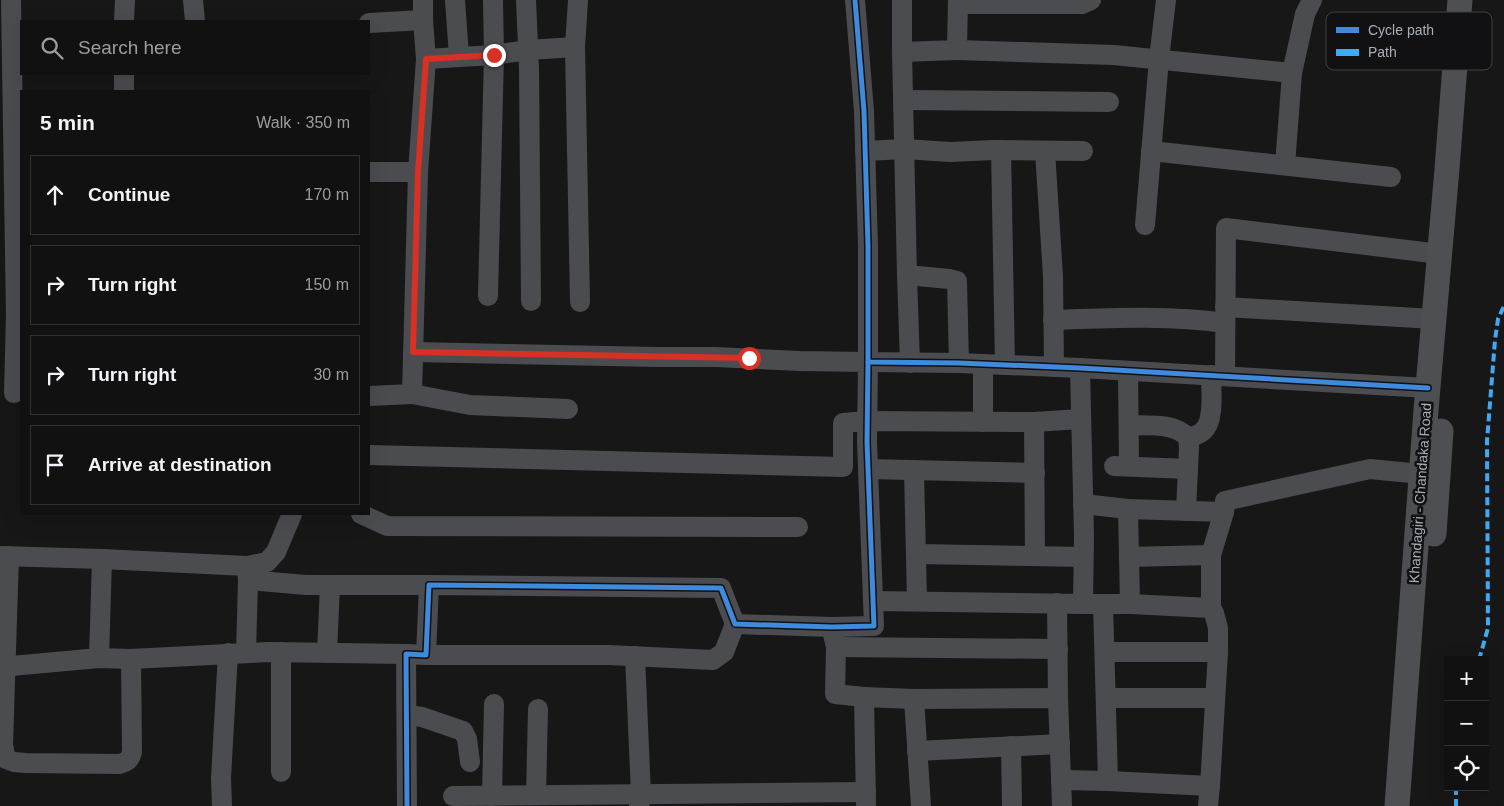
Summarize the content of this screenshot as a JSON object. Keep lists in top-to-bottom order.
{
  "streets": {
    "main road": ["Khandagiri - Chandaka Road"]
  },
  "legend": ["Cycle path", "Path"],
  "page": {
    "search": "Search here",
    "heading": ["5 min", "Walk · 350 m"],
    "list": [
      ["Continue", "170 m"],
      ["Turn right", "150 m"],
      ["Turn right", "30 m"],
      "Arrive at destination"
    ],
    "map_buttons": ["+", "−"]
  }
}
